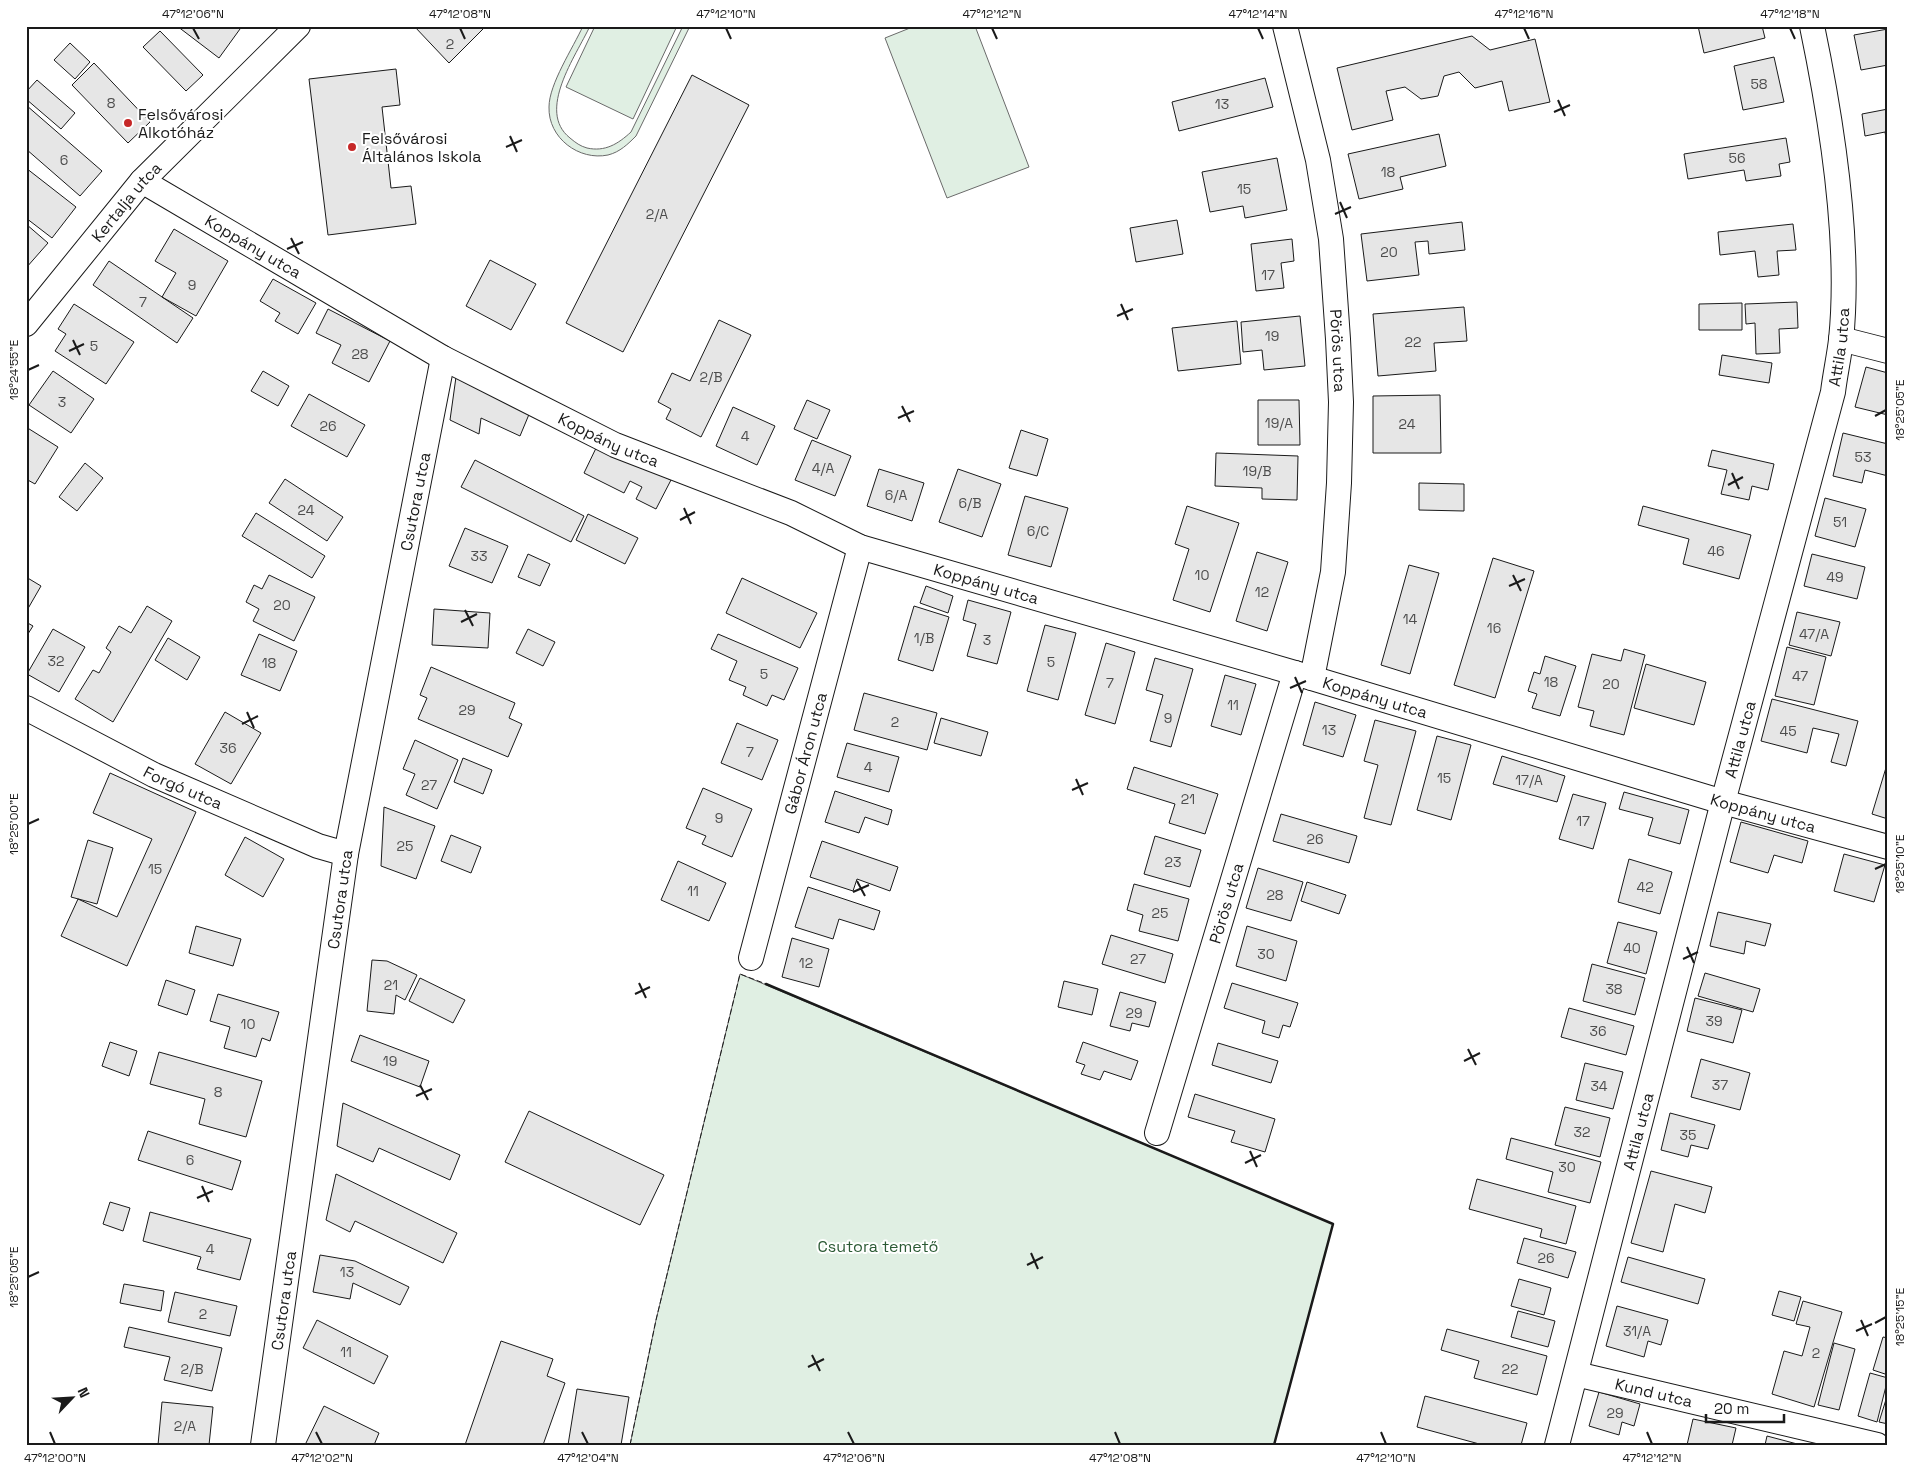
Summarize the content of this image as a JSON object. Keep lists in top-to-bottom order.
{
  "streets": {
    "street": [
      "Kertalja utca",
      "Koppány utca",
      "Attila utca",
      "Pörös utca",
      "Csutora utca",
      "Gábor Áron utca",
      "Forgó utca",
      "Kund utca"
    ]
  },
  "crossings": [
    ["Kertalja utca", "Koppány utca"],
    ["Koppány utca", "Attila utca"],
    ["Koppány utca", "Pörös utca"],
    ["Koppány utca", "Csutora utca"],
    ["Koppány utca", "Gábor Áron utca"],
    ["Attila utca", "Kund utca"],
    ["Csutora utca", "Forgó utca"]
  ],
  "parks": ["Csutora temető"],
  "places": ["Felsővárosi Alkotóház", "Felsővárosi Általános Iskola"],
  "house_numbers": [
    "2",
    "58",
    "8",
    "13",
    "56",
    "6",
    "18",
    "15",
    "2/A",
    "20",
    "17",
    "9",
    "7",
    "19",
    "22",
    "5",
    "28",
    "2/B",
    "3",
    "19/A",
    "24",
    "26",
    "4",
    "53",
    "4/A",
    "19/B",
    "6/A",
    "6/B",
    "24",
    "51",
    "6/C",
    "46",
    "33",
    "10",
    "49",
    "12",
    "20",
    "14",
    "16",
    "47/A",
    "1/B",
    "3",
    "32",
    "5",
    "18",
    "5",
    "47",
    "18",
    "7",
    "20",
    "11",
    "29",
    "9",
    "2",
    "13",
    "45",
    "36",
    "7",
    "4",
    "15",
    "17/A",
    "27",
    "21",
    "9",
    "17",
    "26",
    "25",
    "23",
    "15",
    "42",
    "11",
    "28",
    "25",
    "40",
    "30",
    "27",
    "12",
    "21",
    "38",
    "29",
    "39",
    "10",
    "36",
    "19",
    "37",
    "34",
    "8",
    "32",
    "35",
    "6",
    "30",
    "4",
    "26",
    "13",
    "2",
    "31/A",
    "11",
    "2",
    "2/B",
    "22",
    "29",
    "2/A"
  ],
  "scale_bar": "20 m",
  "north": "top right",
  "coordinates": [
    "47°12'06\"N",
    "47°12'08\"N",
    "47°12'10\"N",
    "47°12'12\"N",
    "47°12'14\"N",
    "47°12'16\"N",
    "47°12'18\"N",
    "18°24'55\"E",
    "18°25'05\"E",
    "18°25'00\"E",
    "18°25'10\"E",
    "18°25'15\"E",
    "47°12'00\"N",
    "47°12'02\"N",
    "47°12'04\"N"
  ]
}
